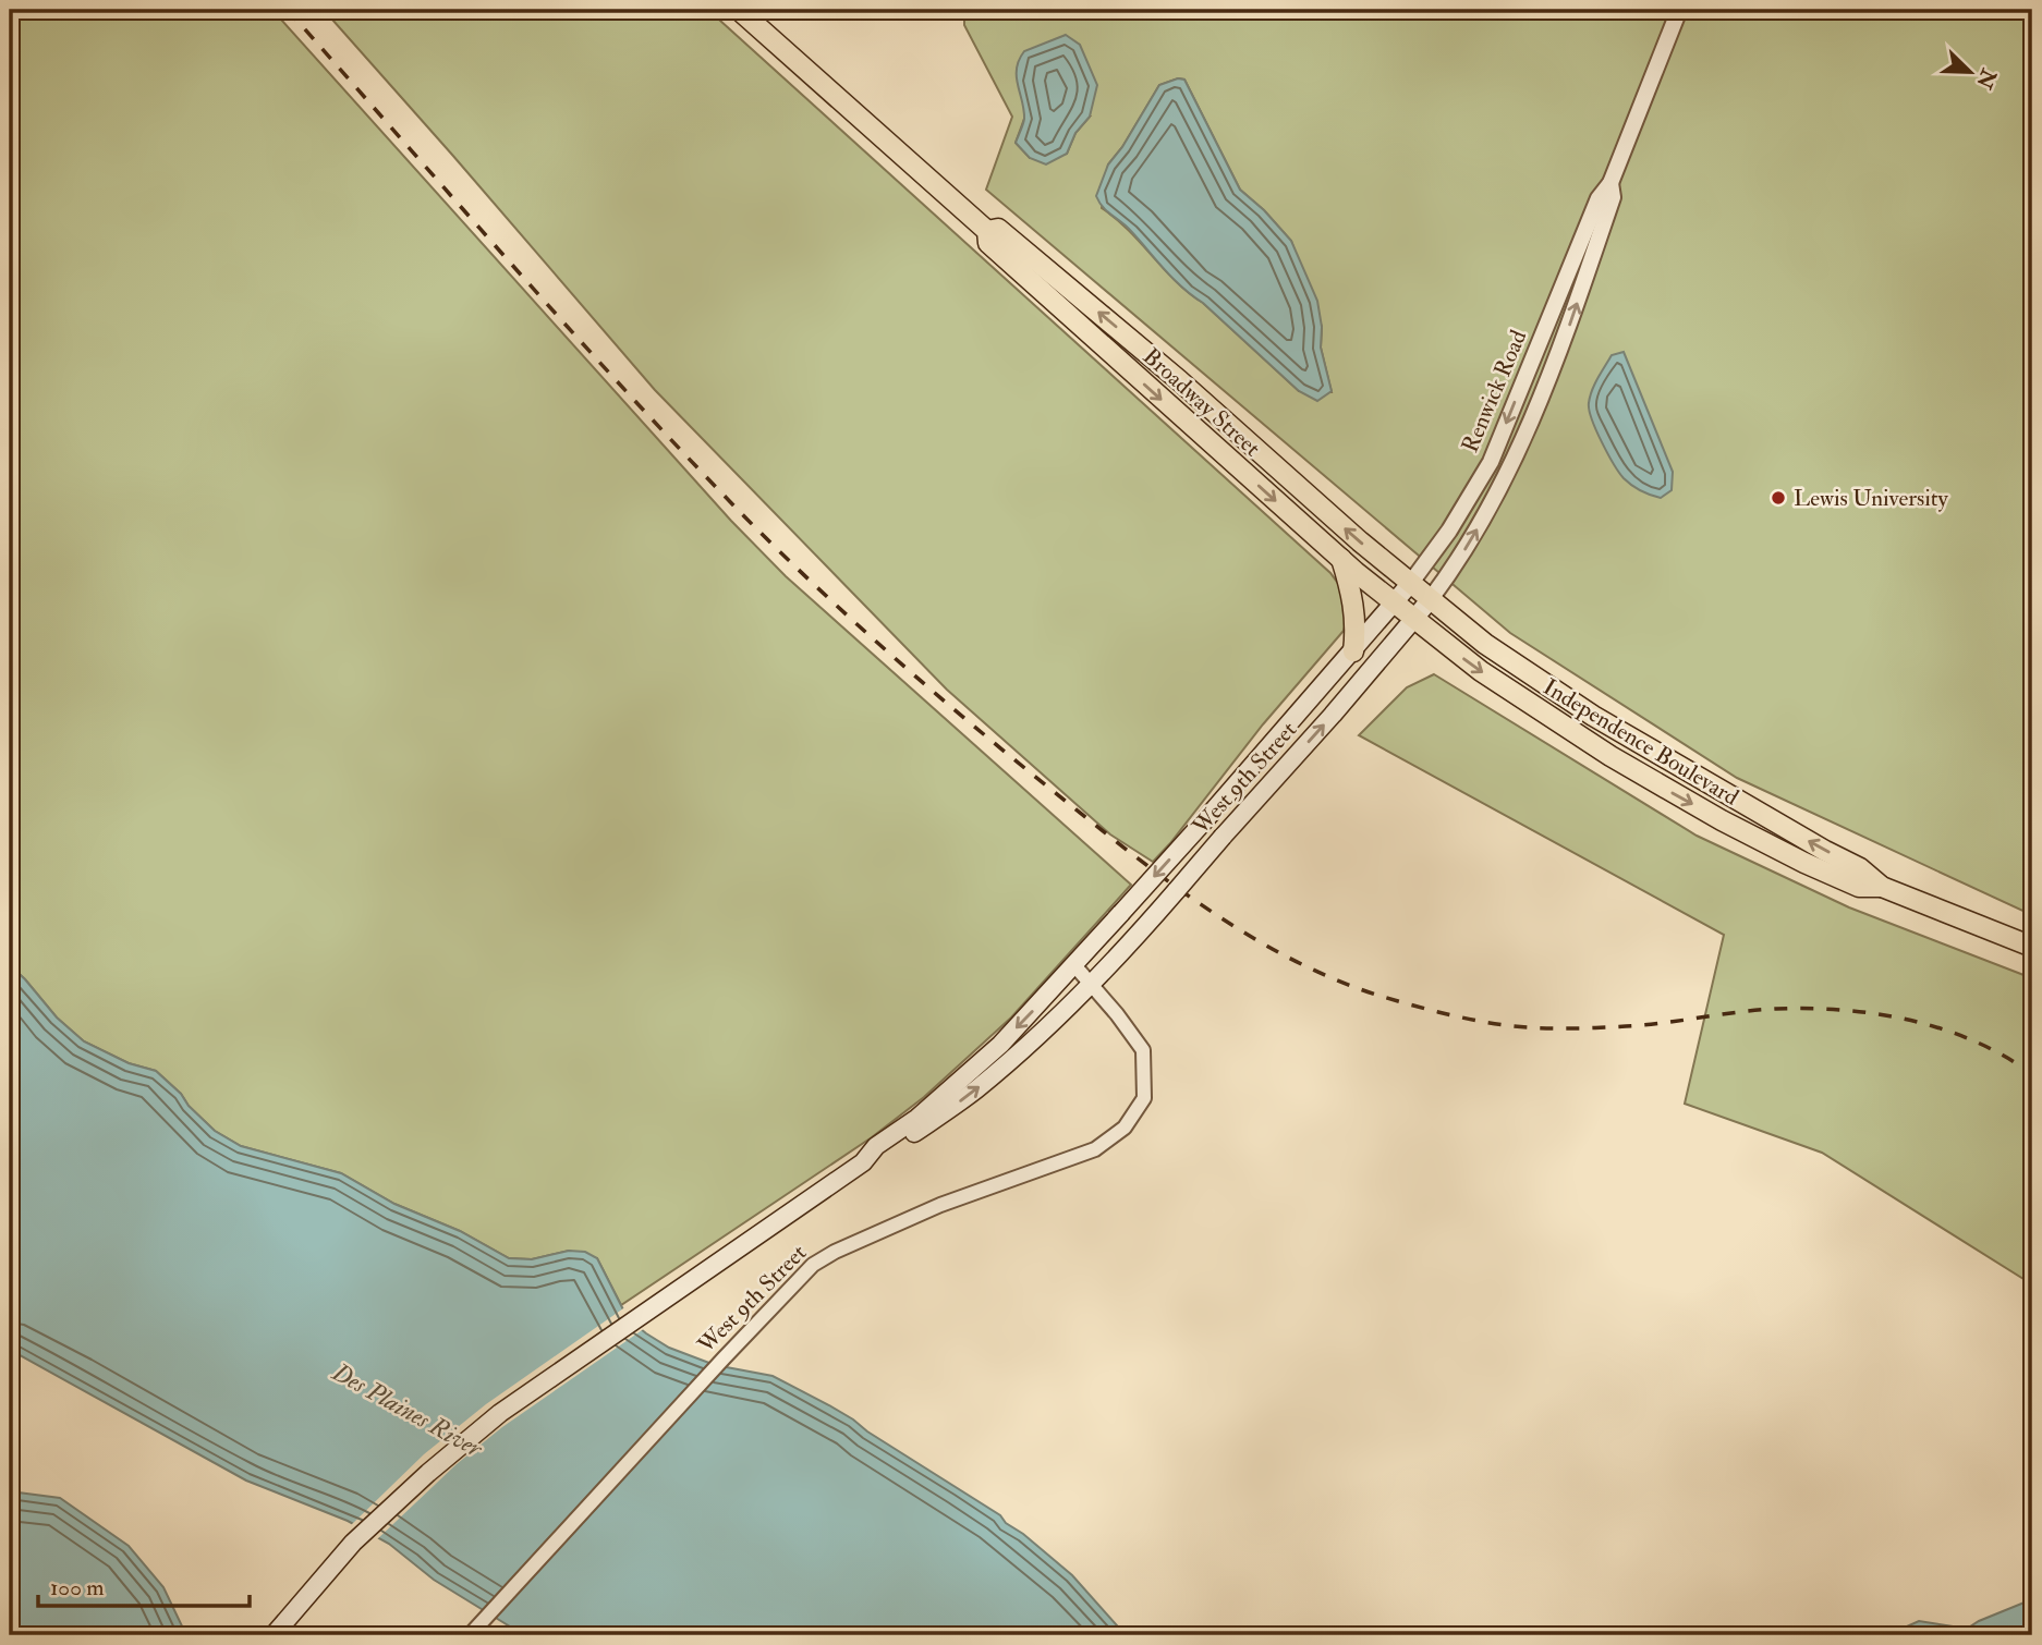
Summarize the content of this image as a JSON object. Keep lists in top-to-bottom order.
{
  "streets": {
    "main road": [
      "Renwick Road",
      "Broadway Street",
      "Independence Boulevard",
      "West 9th Street"
    ]
  },
  "crossings": [
    ["Renwick Road", "Broadway Street"],
    ["Renwick Road", "Independence Boulevard"],
    ["Renwick Road", "West 9th Street"],
    ["Broadway Street", "Independence Boulevard"],
    ["Broadway Street", "West 9th Street"],
    ["Independence Boulevard", "West 9th Street"]
  ],
  "water": ["Des Plaines River"],
  "places": ["Lewis University"],
  "scale_bar": "100 m",
  "north": "bottom right"
}
